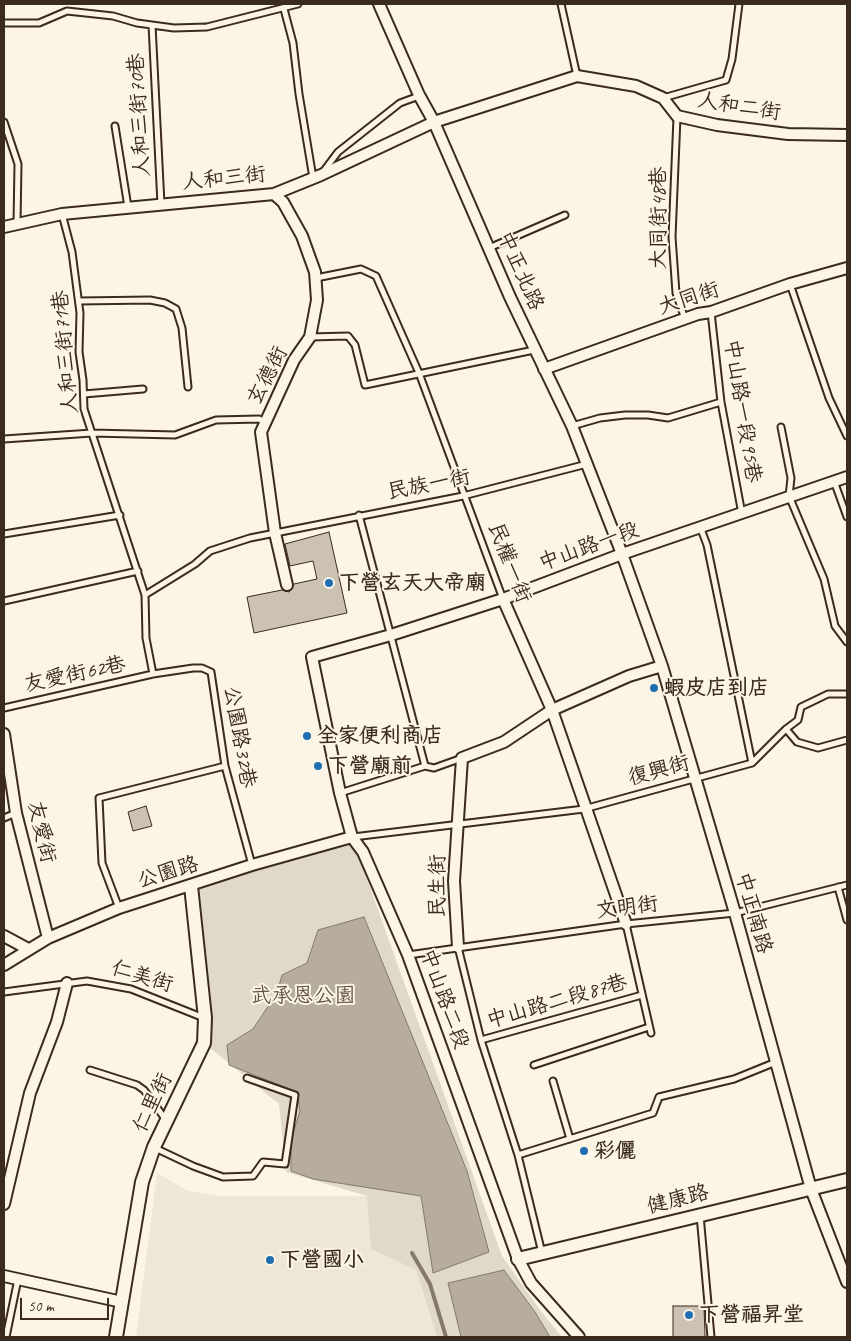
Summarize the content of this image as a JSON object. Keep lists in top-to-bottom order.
{
  "streets": {
    "street": [
      "人和二街",
      "人和三街",
      "中正北路",
      "大同街",
      "玄德街",
      "中山路一段",
      "民權一街",
      "友愛街",
      "公園路",
      "民生街",
      "中正南路",
      "中山路二段",
      "仁里街",
      "健康路"
    ],
    "lane": [
      "人和三街70巷",
      "大同街48巷",
      "人和三街71巷",
      "中山路一段95巷",
      "民族一街",
      "友愛街62巷",
      "公園路32巷",
      "復興街",
      "文明街",
      "仁美街",
      "中山路二段87巷"
    ]
  },
  "crossings": [
    ["人和二街", "人和三街"],
    ["人和二街", "大同街48巷"],
    ["人和二街", "中正北路"],
    ["人和三街70巷", "人和三街"],
    ["人和三街", "中正北路"],
    ["人和三街", "人和三街71巷"],
    ["人和三街", "玄德街"],
    ["大同街48巷", "大同街"],
    ["中正北路", "大同街"],
    ["中正北路", "民族一街"],
    ["中正北路", "中山路一段"],
    ["中正北路", "中正南路"],
    ["大同街", "中山路一段95巷"],
    ["人和三街71巷", "民族一街"],
    ["人和三街71巷", "友愛街62巷"],
    ["人和三街71巷", "公園路32巷"],
    ["玄德街", "民族一街"],
    ["玄德街", "民權一街"],
    ["中山路一段95巷", "中山路一段"],
    ["民族一街", "民權一街"],
    ["中山路一段", "民權一街"],
    ["中山路一段", "中正南路"],
    ["中山路一段", "中山路二段"],
    ["民權一街", "復興街"],
    ["民權一街", "文明街"],
    ["友愛街62巷", "公園路32巷"],
    ["公園路32巷", "公園路"],
    ["復興街", "公園路"],
    ["復興街", "民生街"],
    ["復興街", "中正南路"],
    ["復興街", "中山路二段"],
    ["友愛街", "公園路"],
    ["公園路", "中山路二段"],
    ["公園路", "仁里街"],
    ["民生街", "文明街"],
    ["民生街", "中山路二段87巷"],
    ["民生街", "健康路"],
    ["文明街", "中正南路"],
    ["文明街", "中山路二段"],
    ["中正南路", "健康路"],
    ["仁美街", "仁里街"],
    ["中山路二段", "健康路"]
  ],
  "parks": ["武承恩公園"],
  "places": [
    "下營玄天大帝廟",
    "蝦皮店到店",
    "全家便利商店",
    "下營廟前",
    "彩儷",
    "下營國小",
    "下營福昇堂"
  ],
  "scale_bar": "50 m"
}
